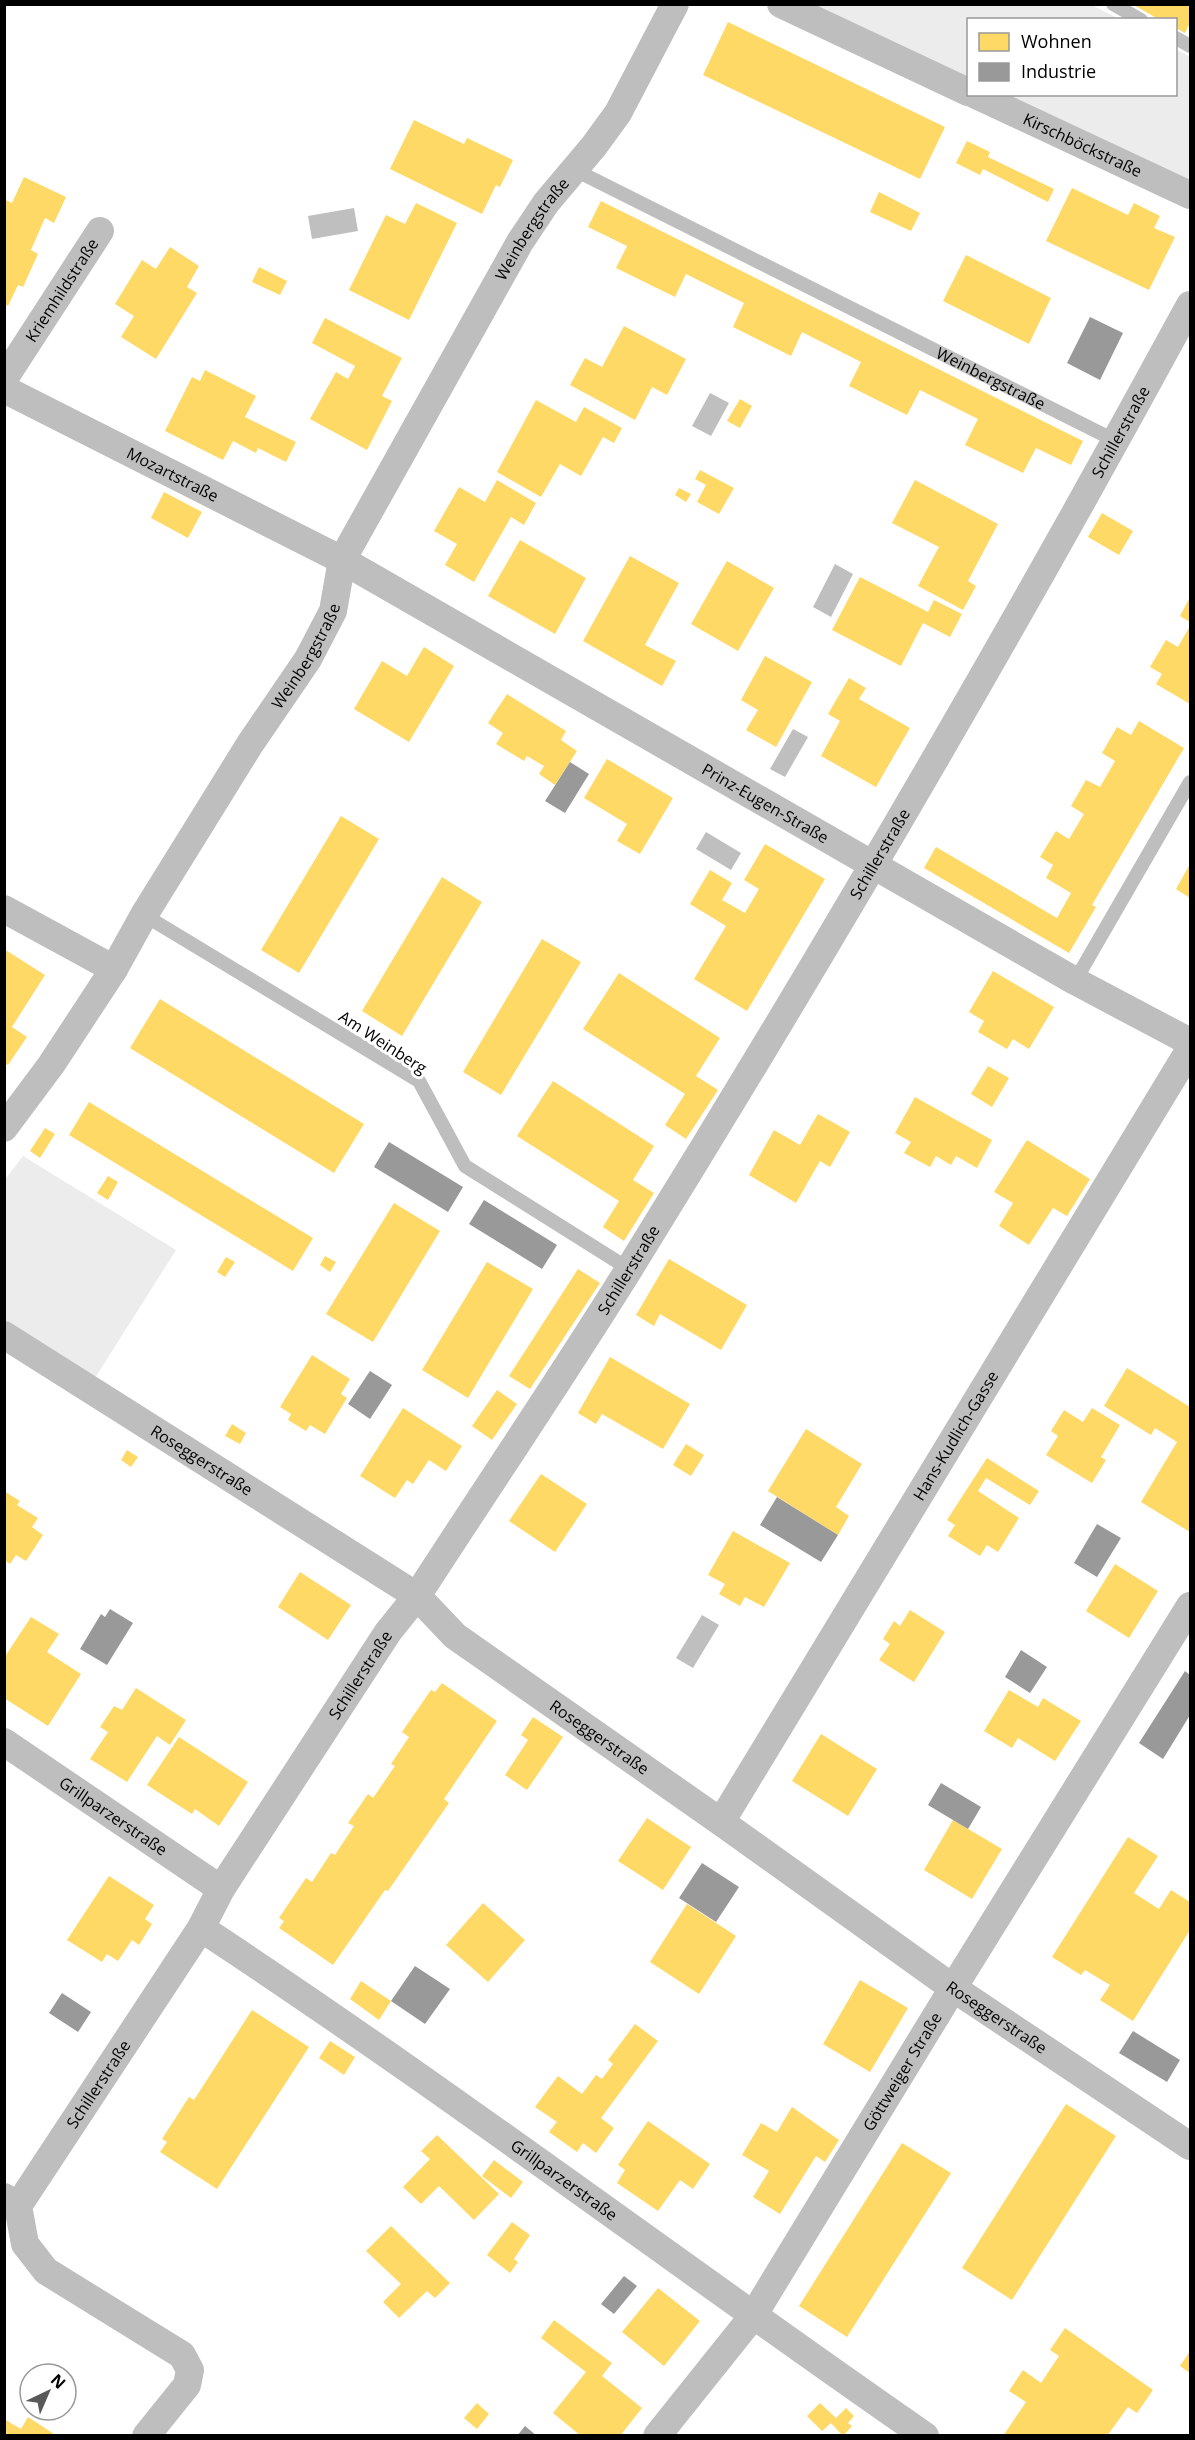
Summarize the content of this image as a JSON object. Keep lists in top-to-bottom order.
{
  "streets": {
    "street": [
      "Kirschböckstraße",
      "Weinbergstraße",
      "Kriemhildstraße",
      "Schillerstraße",
      "Mozartstraße",
      "Prinz-Eugen-Straße",
      "Hans-Kudlich-Gasse",
      "Roseggerstraße",
      "Grillparzerstraße",
      "Göttweiger Straße"
    ],
    "lane": ["Am Weinberg"]
  },
  "crossings": [
    ["Weinbergstraße", "Schillerstraße"],
    ["Weinbergstraße", "Mozartstraße"],
    ["Weinbergstraße", "Prinz-Eugen-Straße"],
    ["Weinbergstraße", "Am Weinberg"],
    ["Schillerstraße", "Prinz-Eugen-Straße"],
    ["Schillerstraße", "Am Weinberg"],
    ["Schillerstraße", "Roseggerstraße"],
    ["Schillerstraße", "Grillparzerstraße"],
    ["Mozartstraße", "Prinz-Eugen-Straße"],
    ["Hans-Kudlich-Gasse", "Roseggerstraße"],
    ["Roseggerstraße", "Göttweiger Straße"],
    ["Grillparzerstraße", "Göttweiger Straße"]
  ],
  "legend": ["Wohnen", "Industrie"],
  "north": "top right"
}
